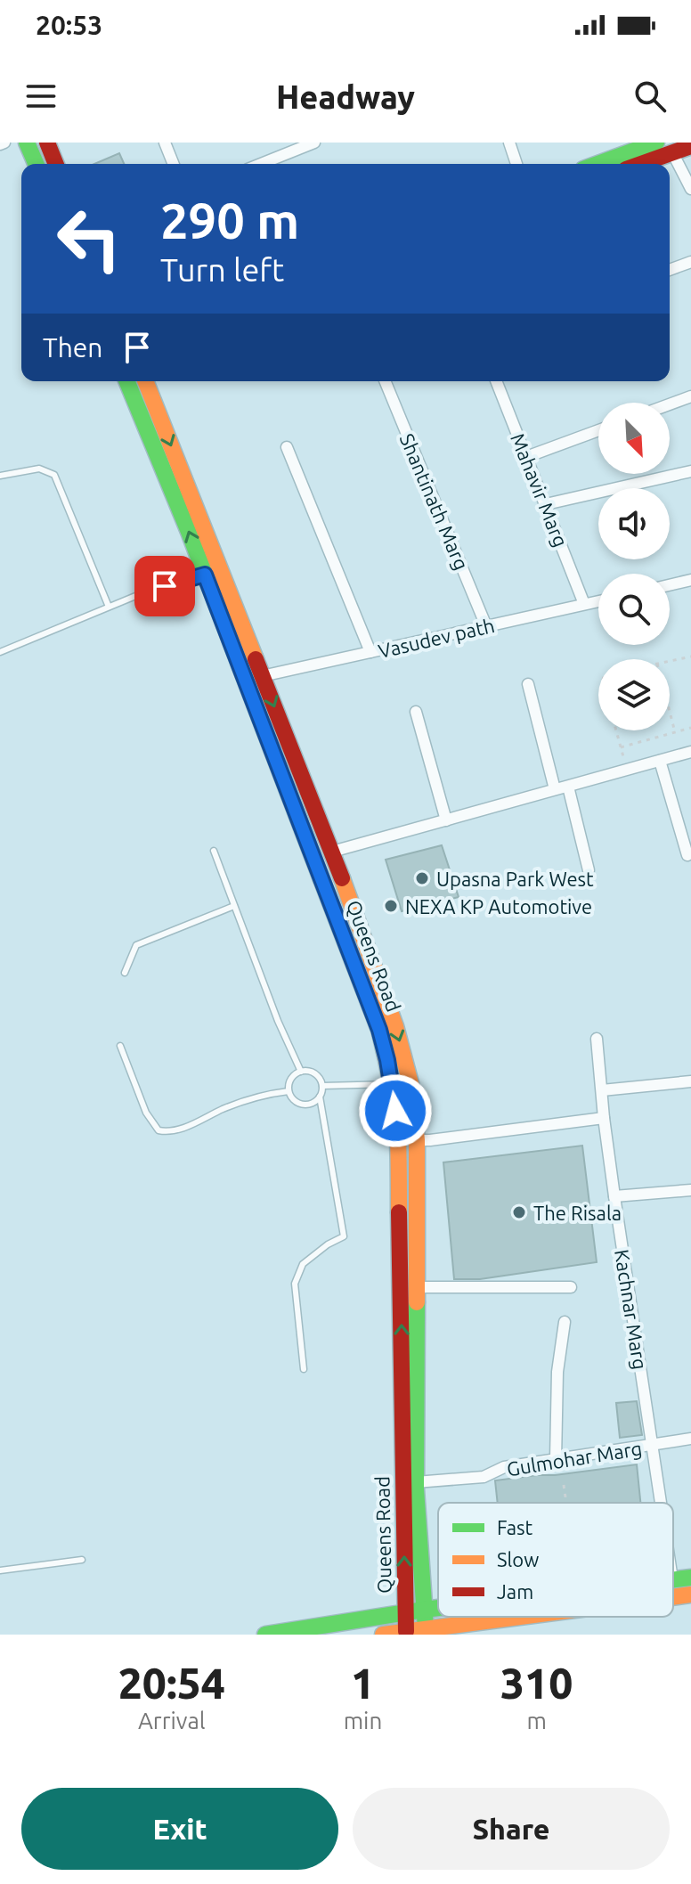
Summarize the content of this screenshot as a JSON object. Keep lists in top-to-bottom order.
{
  "streets": {
    "street": [
      "Mahavir Marg",
      "Shantinath Marg",
      "Vasudev path",
      "Queens Road",
      "Kachnar Marg",
      "Gulmohar Marg"
    ]
  },
  "crossings": [
    ["Mahavir Marg", "Vasudev path"],
    ["Shantinath Marg", "Vasudev path"],
    ["Vasudev path", "Queens Road"],
    ["Queens Road", "Gulmohar Marg"],
    ["Kachnar Marg", "Gulmohar Marg"]
  ],
  "places": ["Upasna Park West", "NEXA KP Automotive", "The Risala"],
  "legend": ["Fast", "Slow", "Jam"],
  "north": "bottom right",
  "page": {
    "status": "20:53",
    "header": "Headway",
    "turn": ["290 m", "Turn left"],
    "then": "Then",
    "eta": [
      "20:54",
      "Arrival",
      "1",
      "min",
      "310",
      "m"
    ],
    "buttons": ["Exit", "Share"]
  }
}
